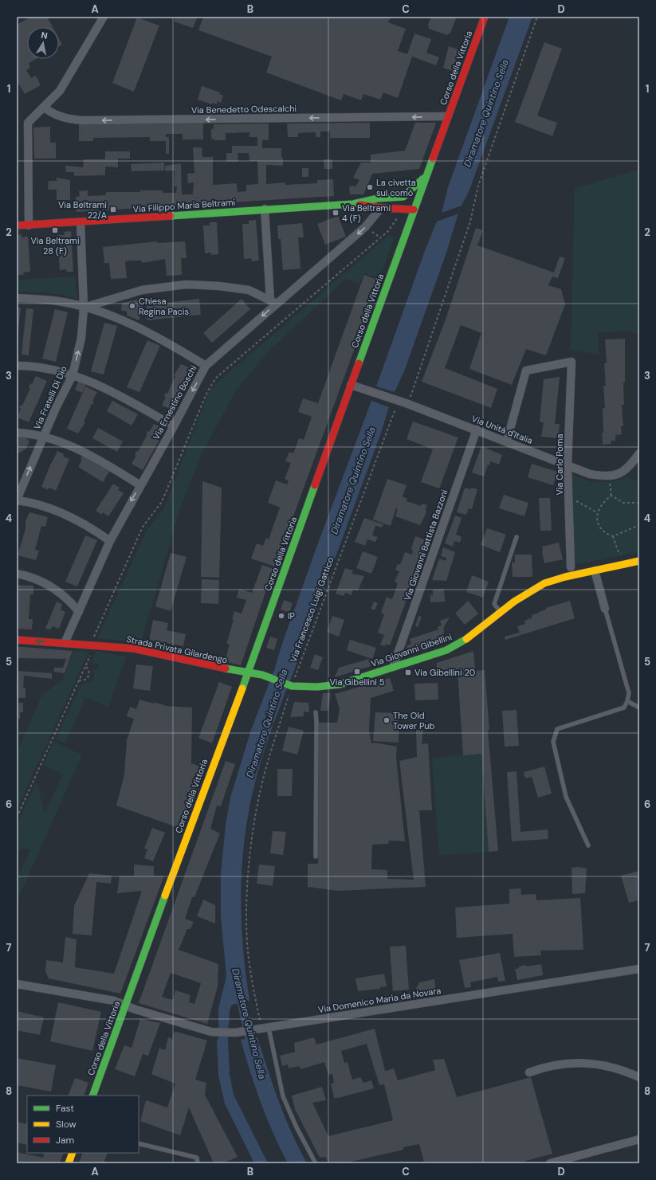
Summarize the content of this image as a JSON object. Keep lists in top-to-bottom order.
{
  "streets": {
    "street": [
      "Corso della Vittoria",
      "Via Benedetto Odescalchi",
      "Via Filippo Maria Beltrami",
      "Via Fratelli Di Dio",
      "Via Ernestino Boschi",
      "Via Unità d'Italia",
      "Via Carlo Poma",
      "Via Giovanni Battista Bazzoni",
      "Strada Privata Gilardengo",
      "Via Giovanni Gibellini",
      "Via Domenico Maria da Novara"
    ],
    "path": ["Via Francesco Luigi Gattico"]
  },
  "crossings": [
    ["Corso della Vittoria", "Via Benedetto Odescalchi"],
    ["Corso della Vittoria", "Via Filippo Maria Beltrami"],
    ["Corso della Vittoria", "Via Unità d'Italia"],
    ["Corso della Vittoria", "Strada Privata Gilardengo"],
    ["Corso della Vittoria", "Via Giovanni Gibellini"],
    ["Corso della Vittoria", "Via Domenico Maria da Novara"],
    ["Via Filippo Maria Beltrami", "Via Fratelli Di Dio"],
    ["Via Filippo Maria Beltrami", "Via Ernestino Boschi"],
    ["Via Ernestino Boschi", "Strada Privata Gilardengo"],
    ["Via Unità d'Italia", "Via Carlo Poma"],
    ["Via Unità d'Italia", "Via Giovanni Battista Bazzoni"],
    ["Via Unità d'Italia", "Via Francesco Luigi Gattico"],
    ["Via Giovanni Battista Bazzoni", "Via Giovanni Gibellini"],
    ["Via Francesco Luigi Gattico", "Via Giovanni Gibellini"],
    ["Strada Privata Gilardengo", "Via Giovanni Gibellini"]
  ],
  "one_way": ["Via Benedetto Odescalchi", "Via Fratelli Di Dio", "Via Ernestino Boschi"],
  "water": ["Diramatore Quintino Sella"],
  "places": {
    "other": [
      "La civetta sul comò",
      "Chiesa Regina Pacis",
      "IP",
      "The Old Tower Pub"
    ],
    "transit": [
      "Via Beltrami 22/A",
      "Via Beltrami 4 (F)",
      "Via Beltrami 28 (F)",
      "Via Gibellini 5",
      "Via Gibellini 20"
    ]
  },
  "legend": ["Fast", "Slow", "Jam"],
  "north": "top",
  "grid": {
    "columns": [
      "A",
      "B",
      "C",
      "D"
    ],
    "rows": [
      "1",
      "2",
      "3",
      "4",
      "5",
      "6",
      "7",
      "8"
    ]
  }
}
